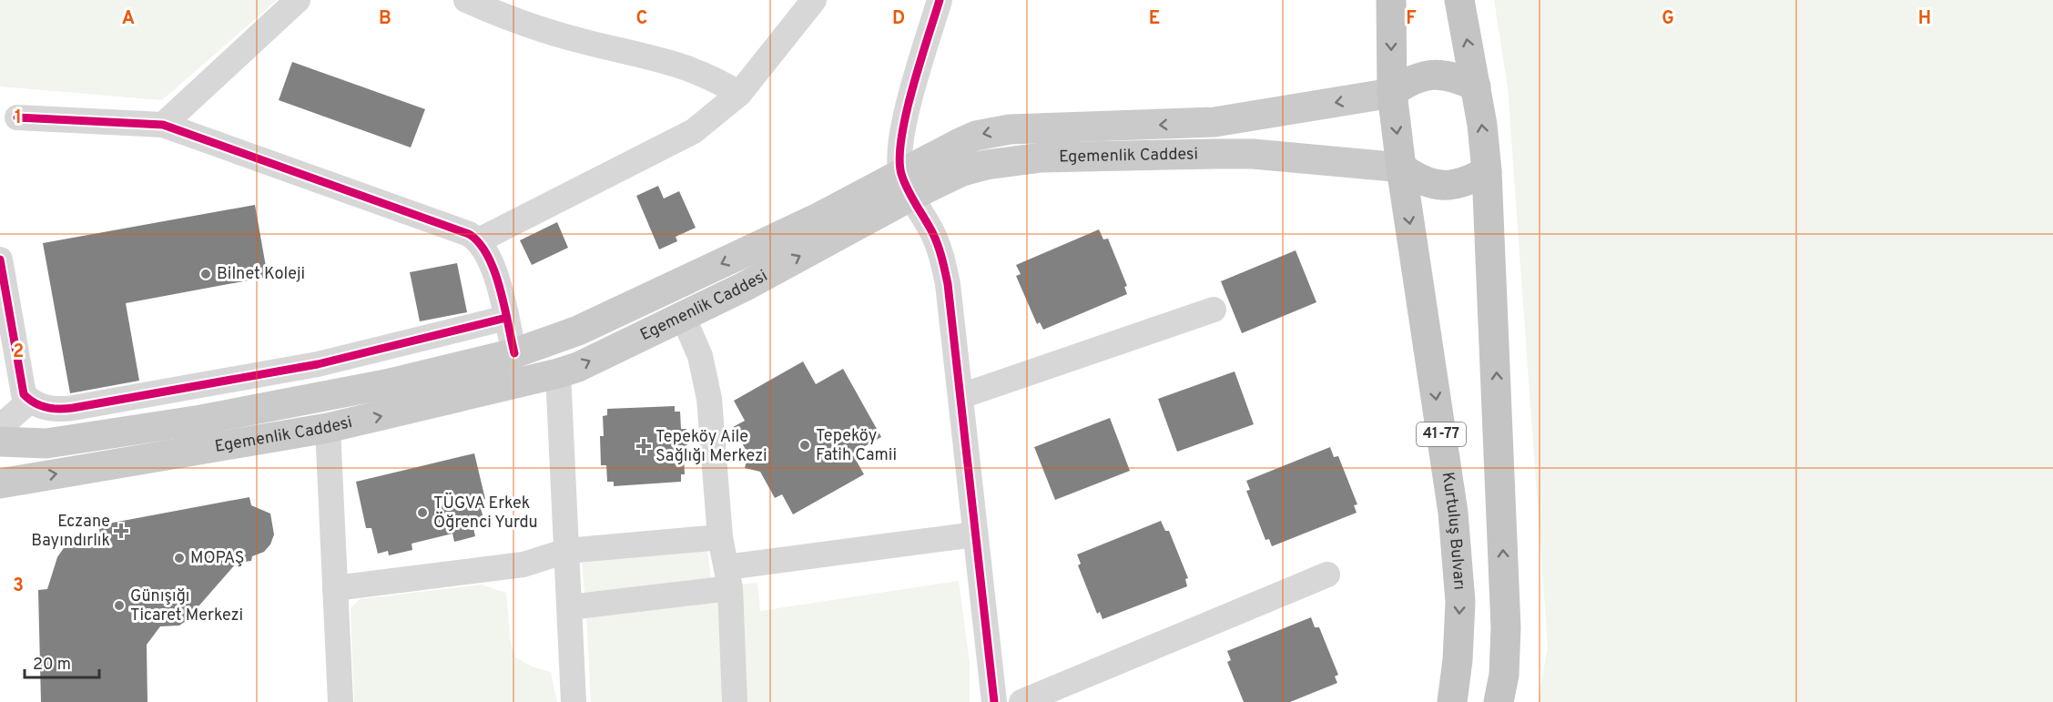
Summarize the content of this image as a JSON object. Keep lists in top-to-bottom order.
{
  "streets": {
    "highway": ["41-77", "Kurtuluş Bulvarı"],
    "main road": ["Egemenlik Caddesi"]
  },
  "crossings": [
    ["Egemenlik Caddesi", "Kurtuluş Bulvarı"]
  ],
  "places": {
    "other": [
      "Bilnet Koleji",
      "Tepeköy Fatih Camii",
      "TÜGVA Erkek Öğrenci Yurdu",
      "MOPAŞ",
      "Günışığı Ticaret Merkezi"
    ],
    "health": ["Tepeköy Aile Sağlığı Merkezi", "Eczane Bayındırlık"]
  },
  "scale_bar": "20 m",
  "grid": {
    "columns": [
      "A",
      "B",
      "C",
      "D",
      "E",
      "F",
      "G",
      "H"
    ],
    "rows": ["1", "2", "3"]
  }
}
